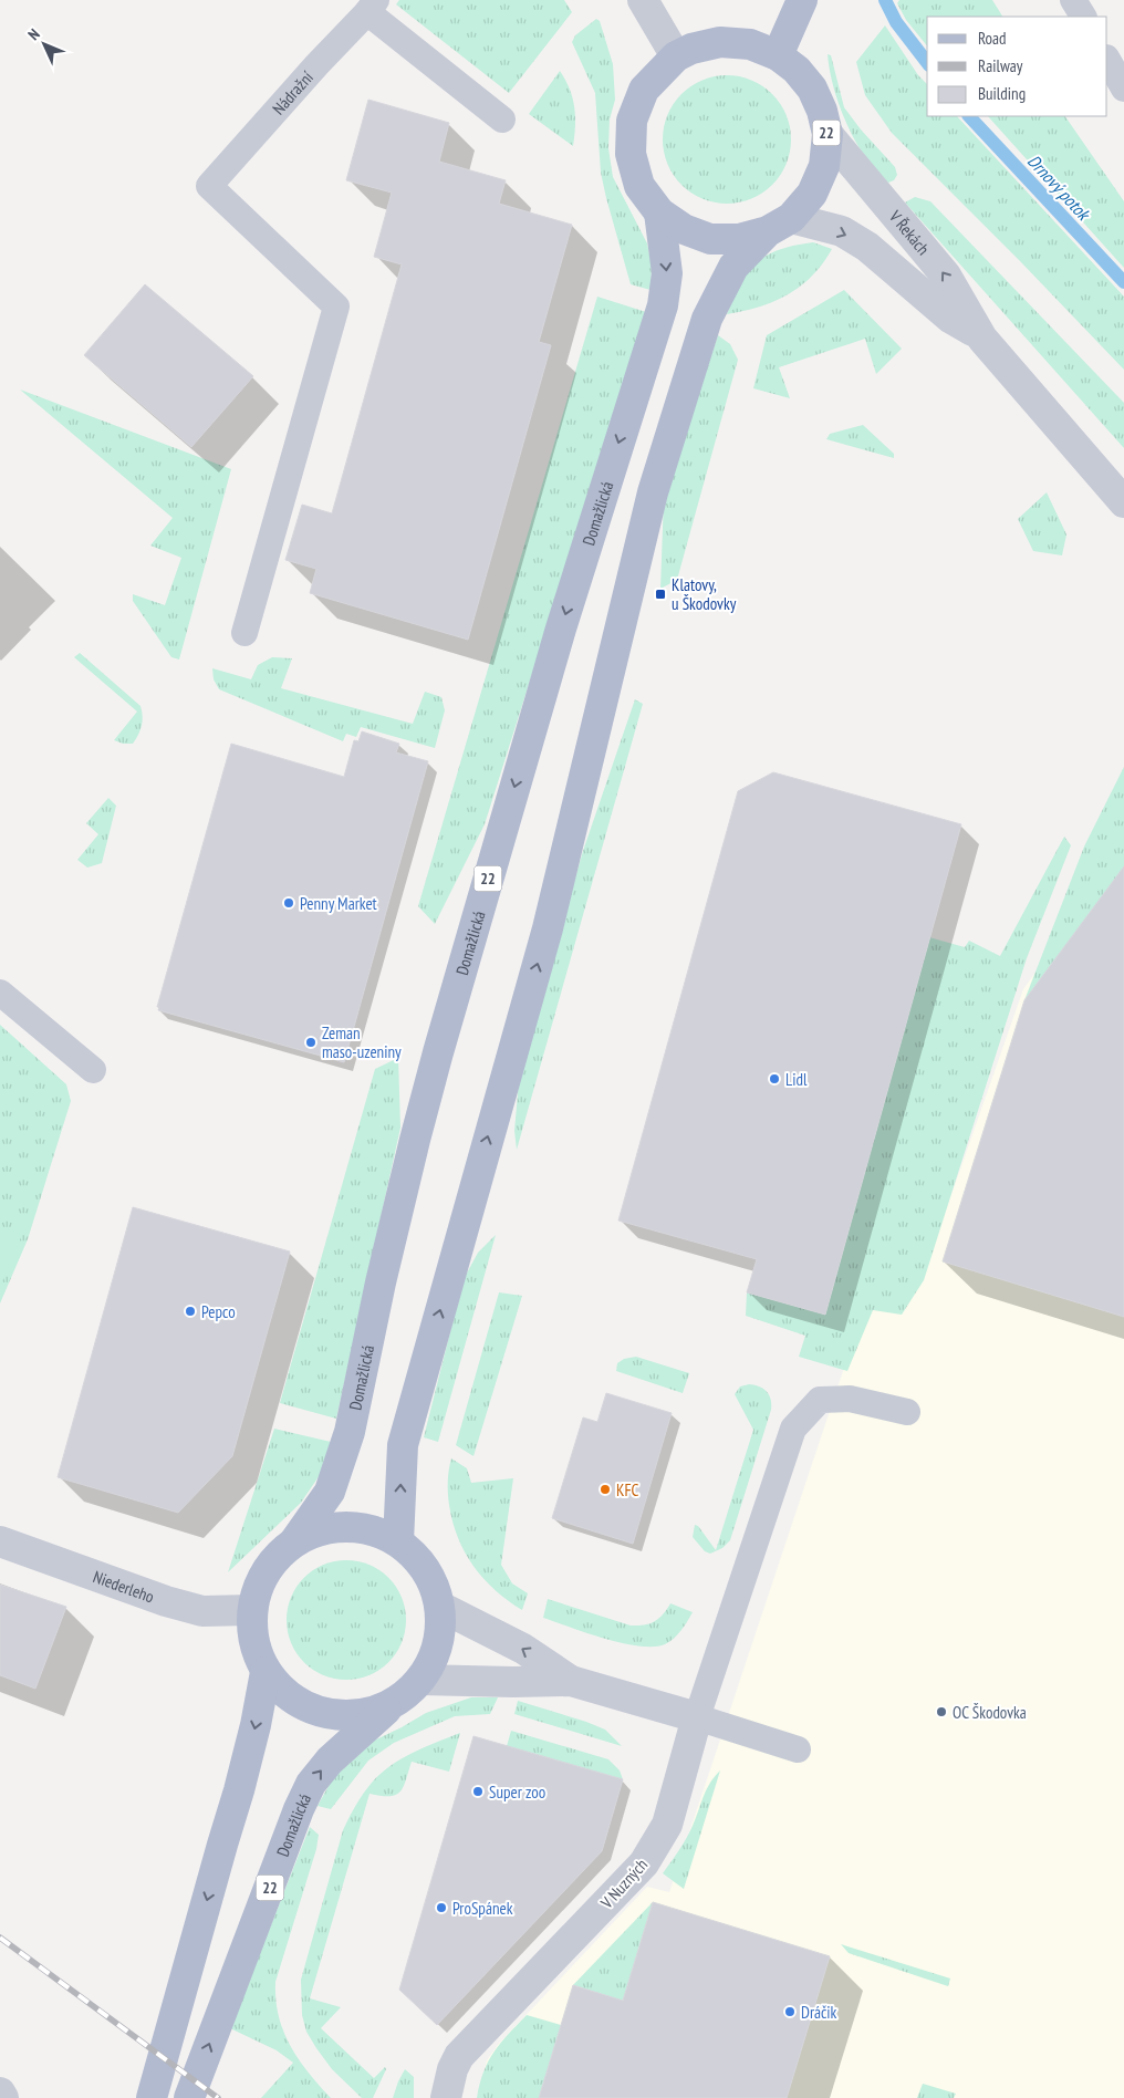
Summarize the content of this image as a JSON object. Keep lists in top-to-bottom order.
{
  "streets": {
    "main road": ["22", "Domažlická"],
    "street": ["V Řekách", "Niederleho", "V Nuzných"],
    "lane": ["Nádražní"]
  },
  "crossings": [
    ["22", "Domažlická"],
    ["22", "Niederleho"],
    ["V Řekách", "Domažlická"],
    ["Domažlická", "Niederleho"]
  ],
  "water": ["Drnový potok"],
  "places": {
    "transit": ["Klatovy, u Škodovky"],
    "other": [
      "Penny Market",
      "Zeman maso-uzeniny",
      "Lidl",
      "Pepco",
      "KFC",
      "OC Škodovka",
      "Super zoo",
      "ProSpánek",
      "Dráčik"
    ]
  },
  "legend": ["Road", "Railway", "Building"],
  "north": "top left"
}
